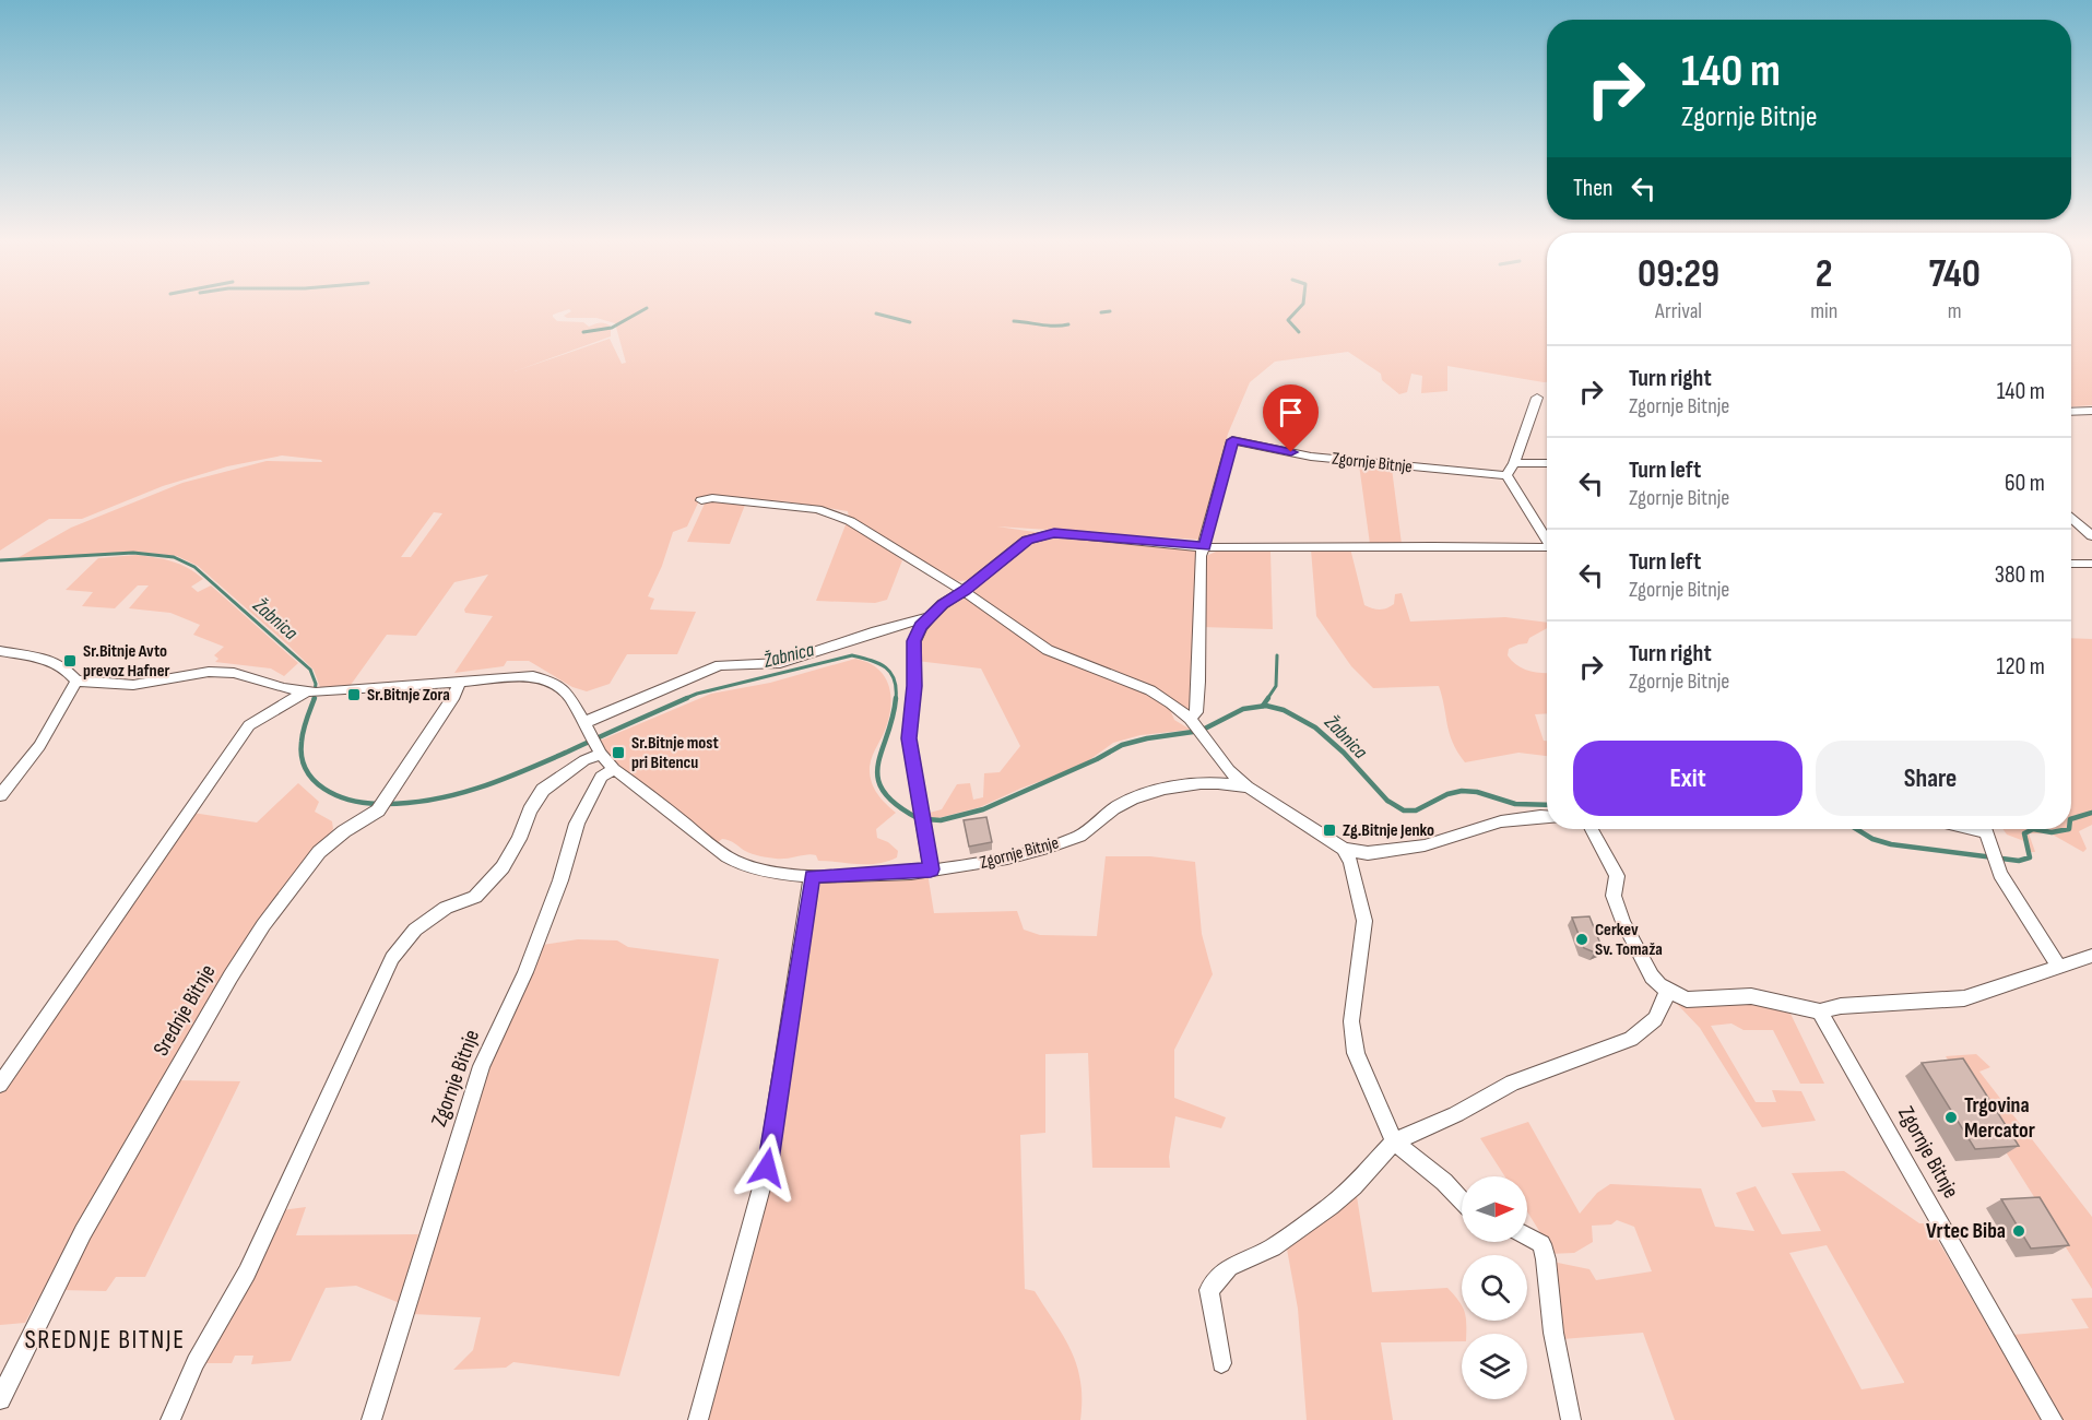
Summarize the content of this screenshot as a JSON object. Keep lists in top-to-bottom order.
{
  "streets": {
    "street": ["Zgornje Bitnje", "Srednje Bitnje"]
  },
  "districts": ["SREDNJE BITNJE"],
  "water": ["Žabnica"],
  "places": {
    "transit": [
      "Sr.Bitnje Avto prevoz Hafner",
      "Sr.Bitnje Zora",
      "Sr.Bitnje most pri Bitencu",
      "Zg.Bitnje Jenko"
    ],
    "other": ["Cerkev Sv. Tomaža", "Trgovina Mercator", "Vrtec Biba"]
  },
  "north": "right",
  "page": {
    "turn": ["140 m", "Zgornje Bitnje"],
    "then": "Then",
    "eta": [
      "09:29",
      "Arrival",
      "2",
      "min",
      "740",
      "m"
    ],
    "list": [
      {
        "name": "Turn right",
        "note": "Zgornje Bitnje",
        "value": "140 m"
      },
      {
        "name": "Turn left",
        "note": "Zgornje Bitnje",
        "value": "60 m"
      },
      {
        "name": "Turn left",
        "note": "Zgornje Bitnje",
        "value": "380 m"
      },
      {
        "name": "Turn right",
        "note": "Zgornje Bitnje",
        "value": "120 m"
      }
    ],
    "buttons": ["Exit", "Share"]
  }
}
